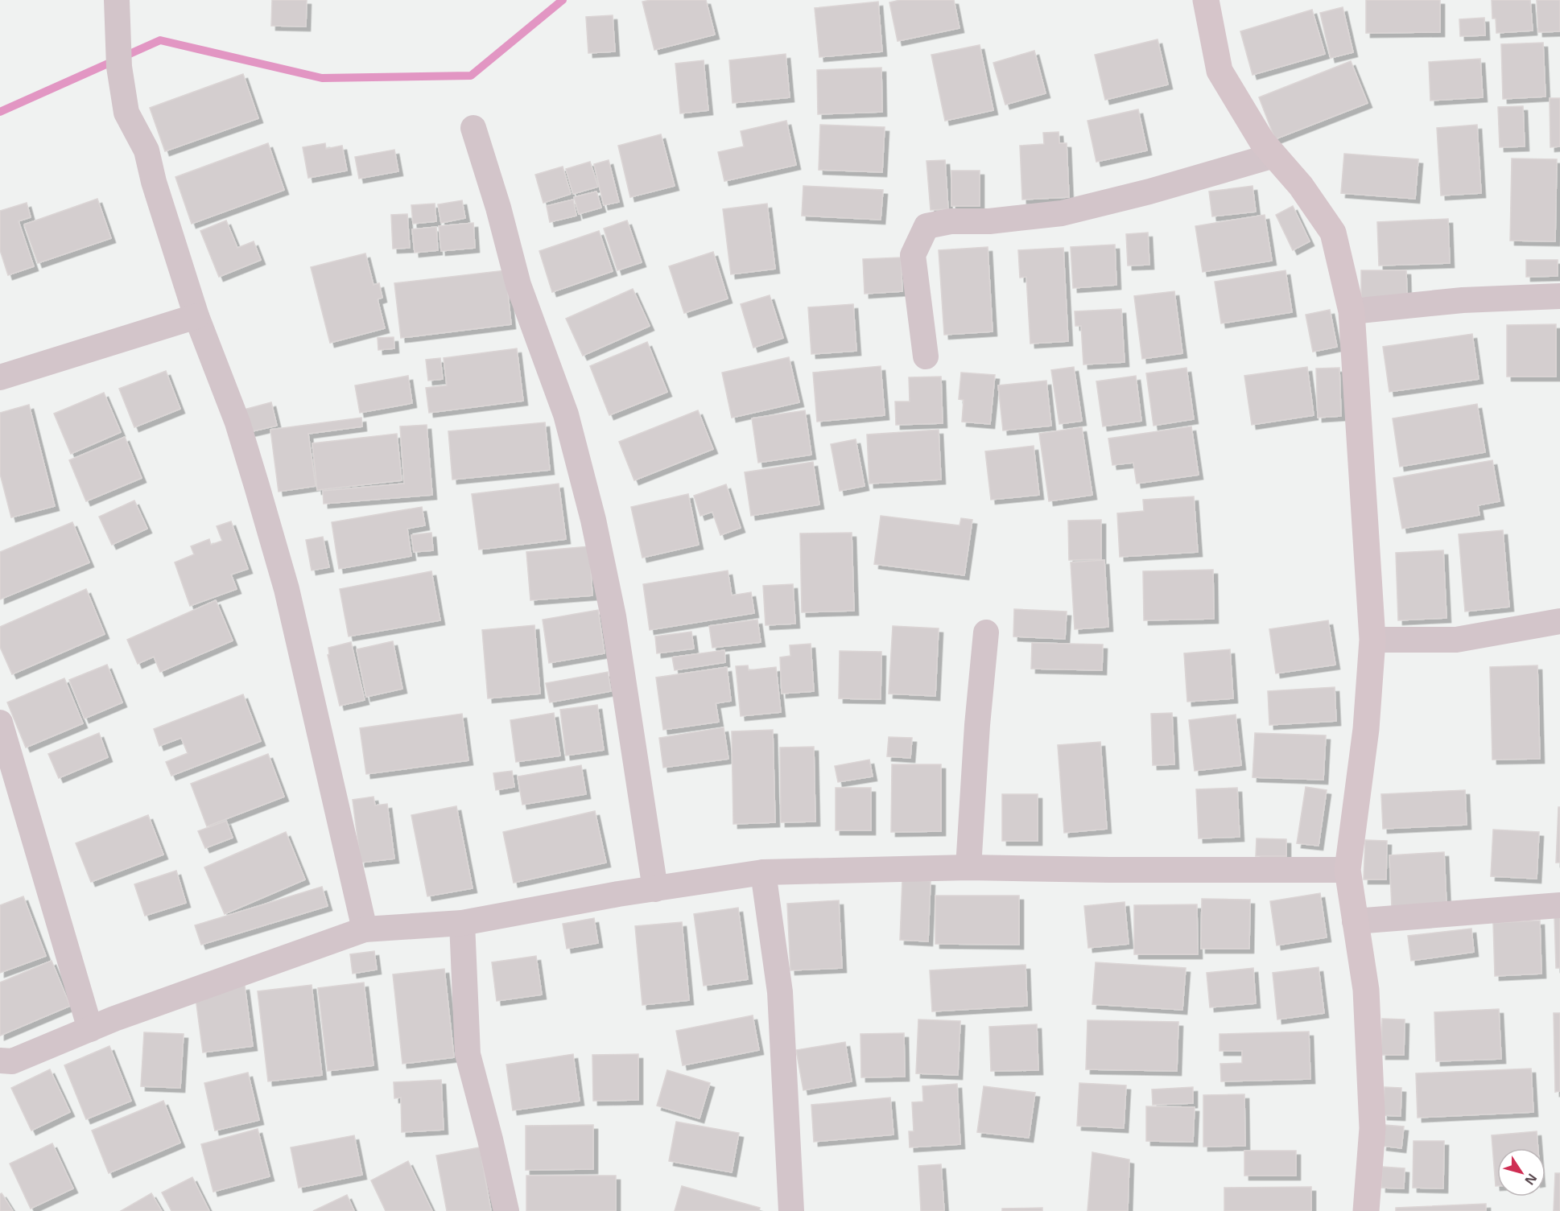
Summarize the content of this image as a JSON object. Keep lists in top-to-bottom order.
{
  "north": "bottom right"
}
